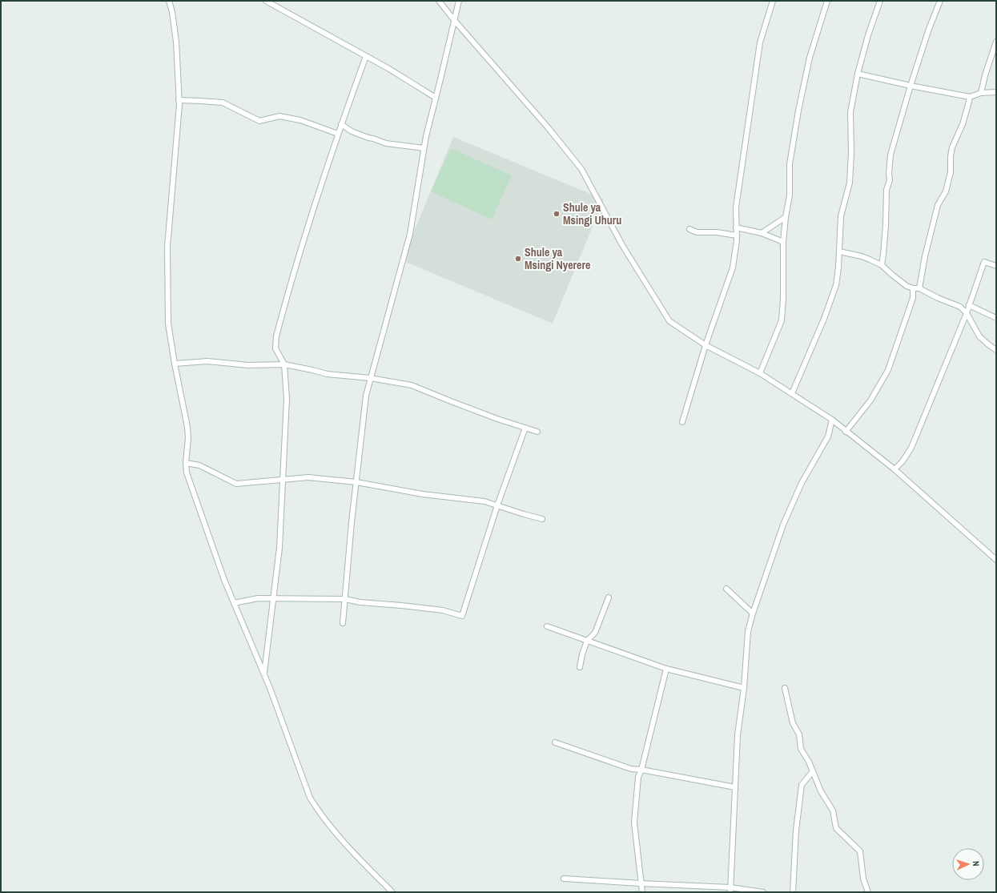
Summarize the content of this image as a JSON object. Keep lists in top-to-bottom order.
{
  "places": ["Shule ya Msingi Uhuru", "Shule ya Msingi Nyerere"],
  "north": "right"
}
